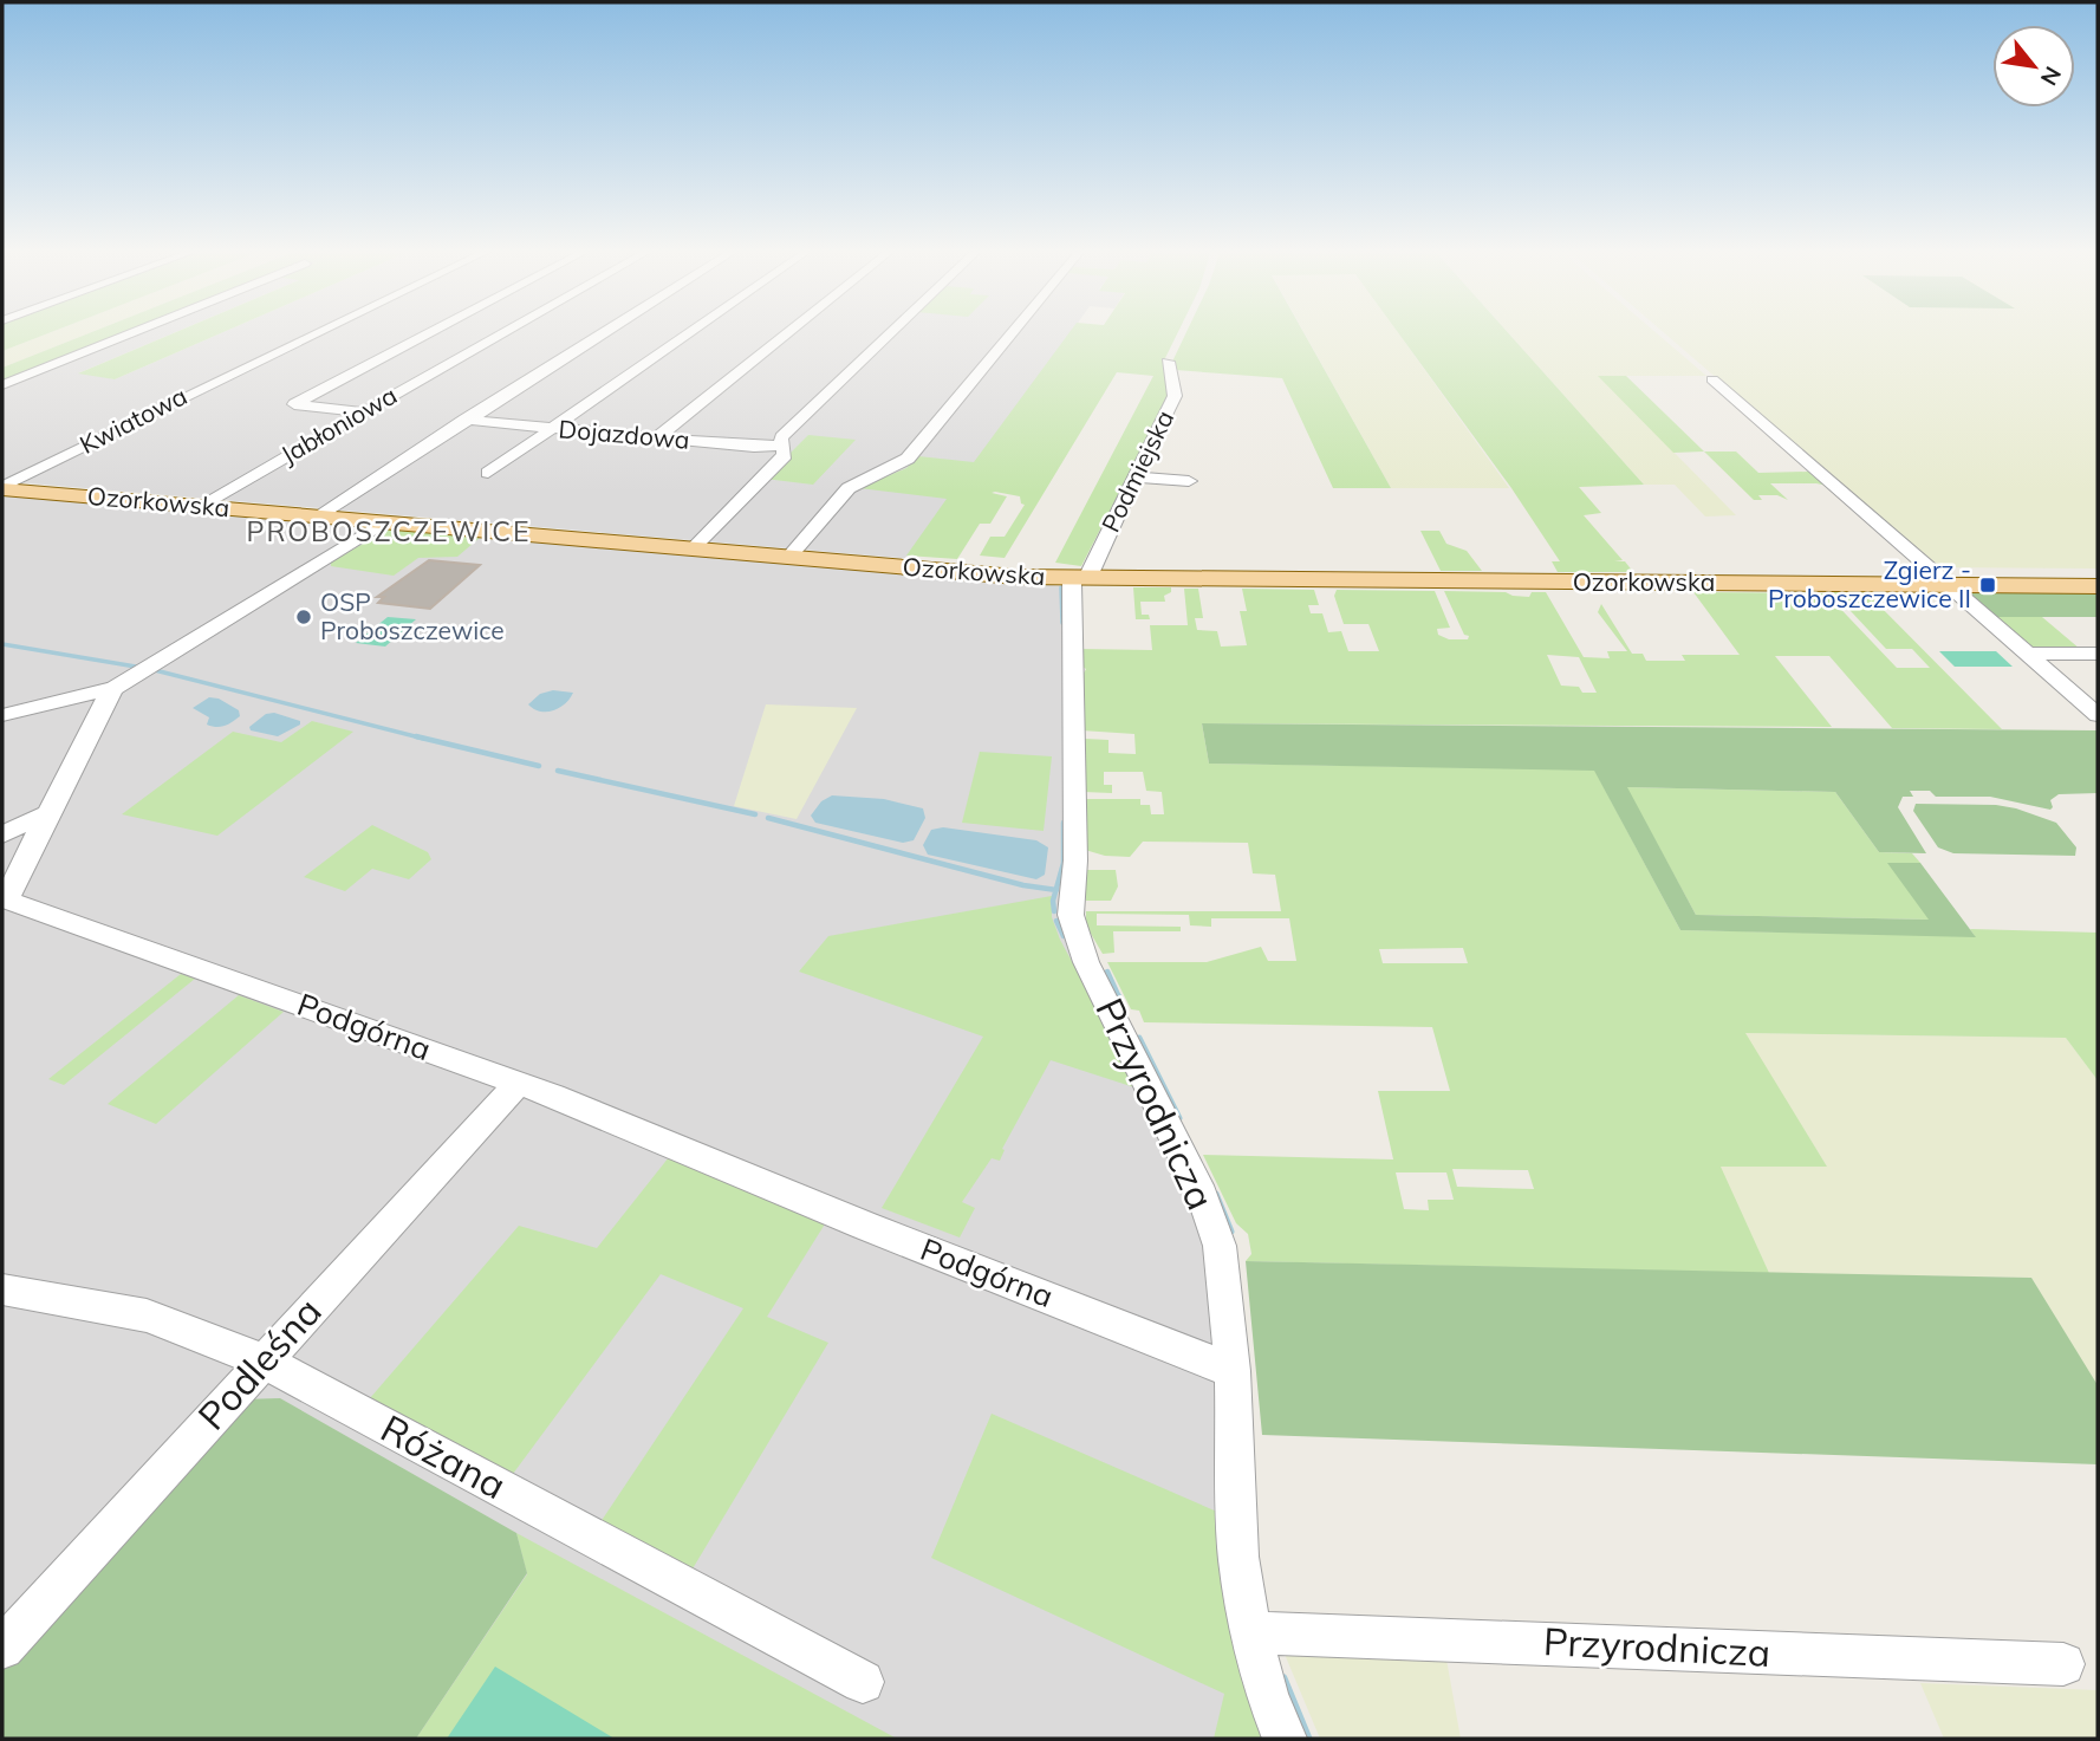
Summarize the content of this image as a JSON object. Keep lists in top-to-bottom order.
{
  "streets": {
    "main road": ["Ozorkowska"],
    "street": [
      "Kwiatowa",
      "Jabłoniowa",
      "Dojazdowa",
      "Podmiejska",
      "Podgórna",
      "Przyrodnicza",
      "Podleśna",
      "Różana"
    ]
  },
  "crossings": [
    ["Kwiatowa", "Ozorkowska"],
    ["Jabłoniowa", "Ozorkowska"],
    ["Podmiejska", "Ozorkowska"],
    ["Podmiejska", "Przyrodnicza"],
    ["Ozorkowska", "Podgórna"],
    ["Ozorkowska", "Przyrodnicza"],
    ["Podgórna", "Przyrodnicza"],
    ["Podgórna", "Podleśna"],
    ["Podleśna", "Różana"]
  ],
  "districts": ["PROBOSZCZEWICE"],
  "places": {
    "transit": ["Zgierz - Proboszczewice II"],
    "other": ["OSP Proboszczewice"]
  },
  "north": "bottom right"
}
